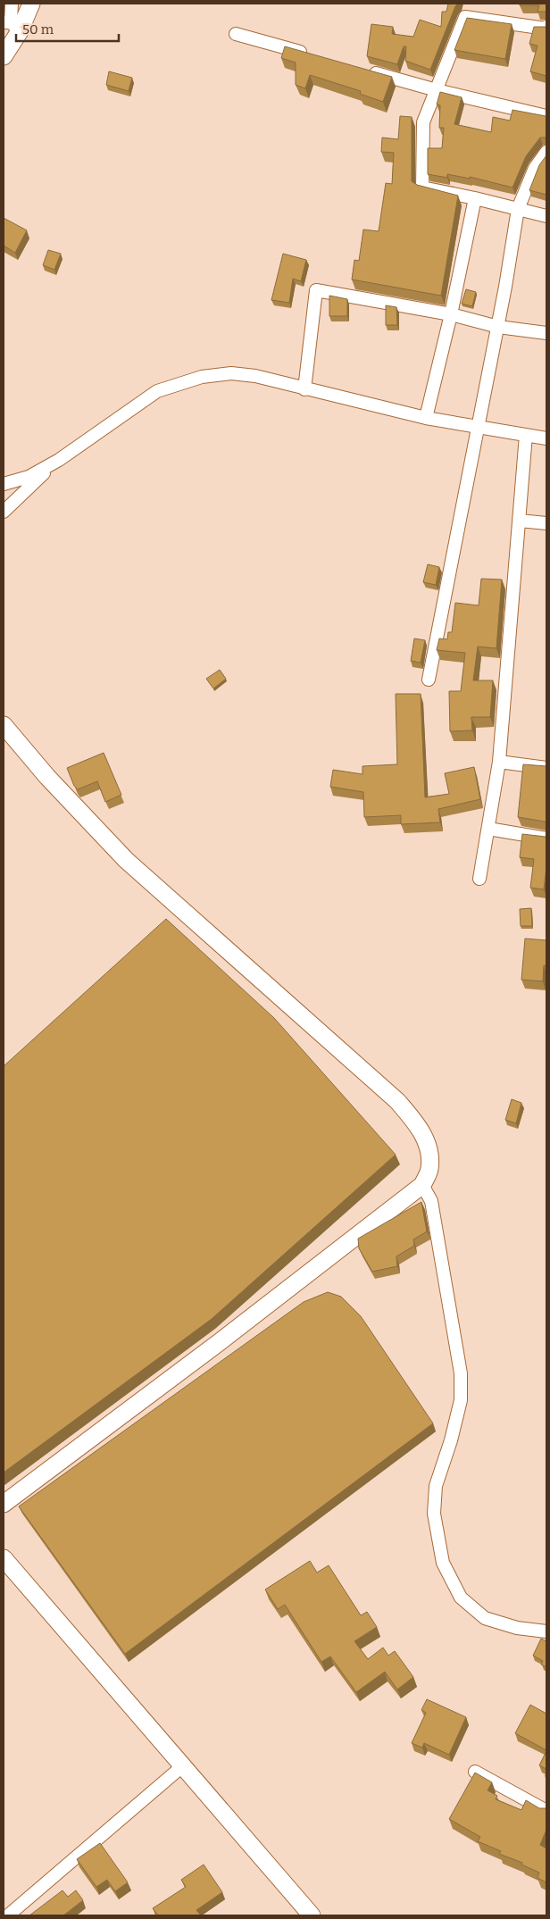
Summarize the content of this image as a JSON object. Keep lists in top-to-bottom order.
{
  "scale_bar": "50 m"
}
